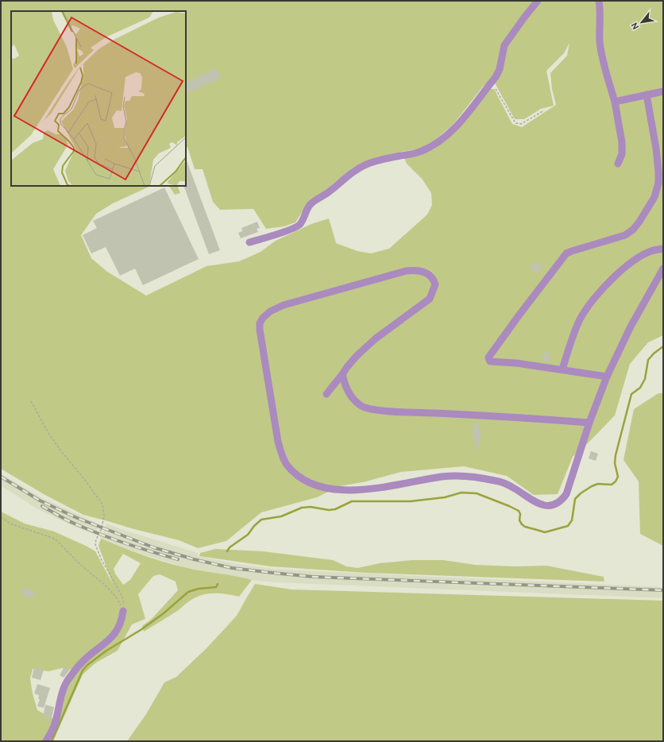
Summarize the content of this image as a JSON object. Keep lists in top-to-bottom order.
{
  "north": "bottom left"
}
